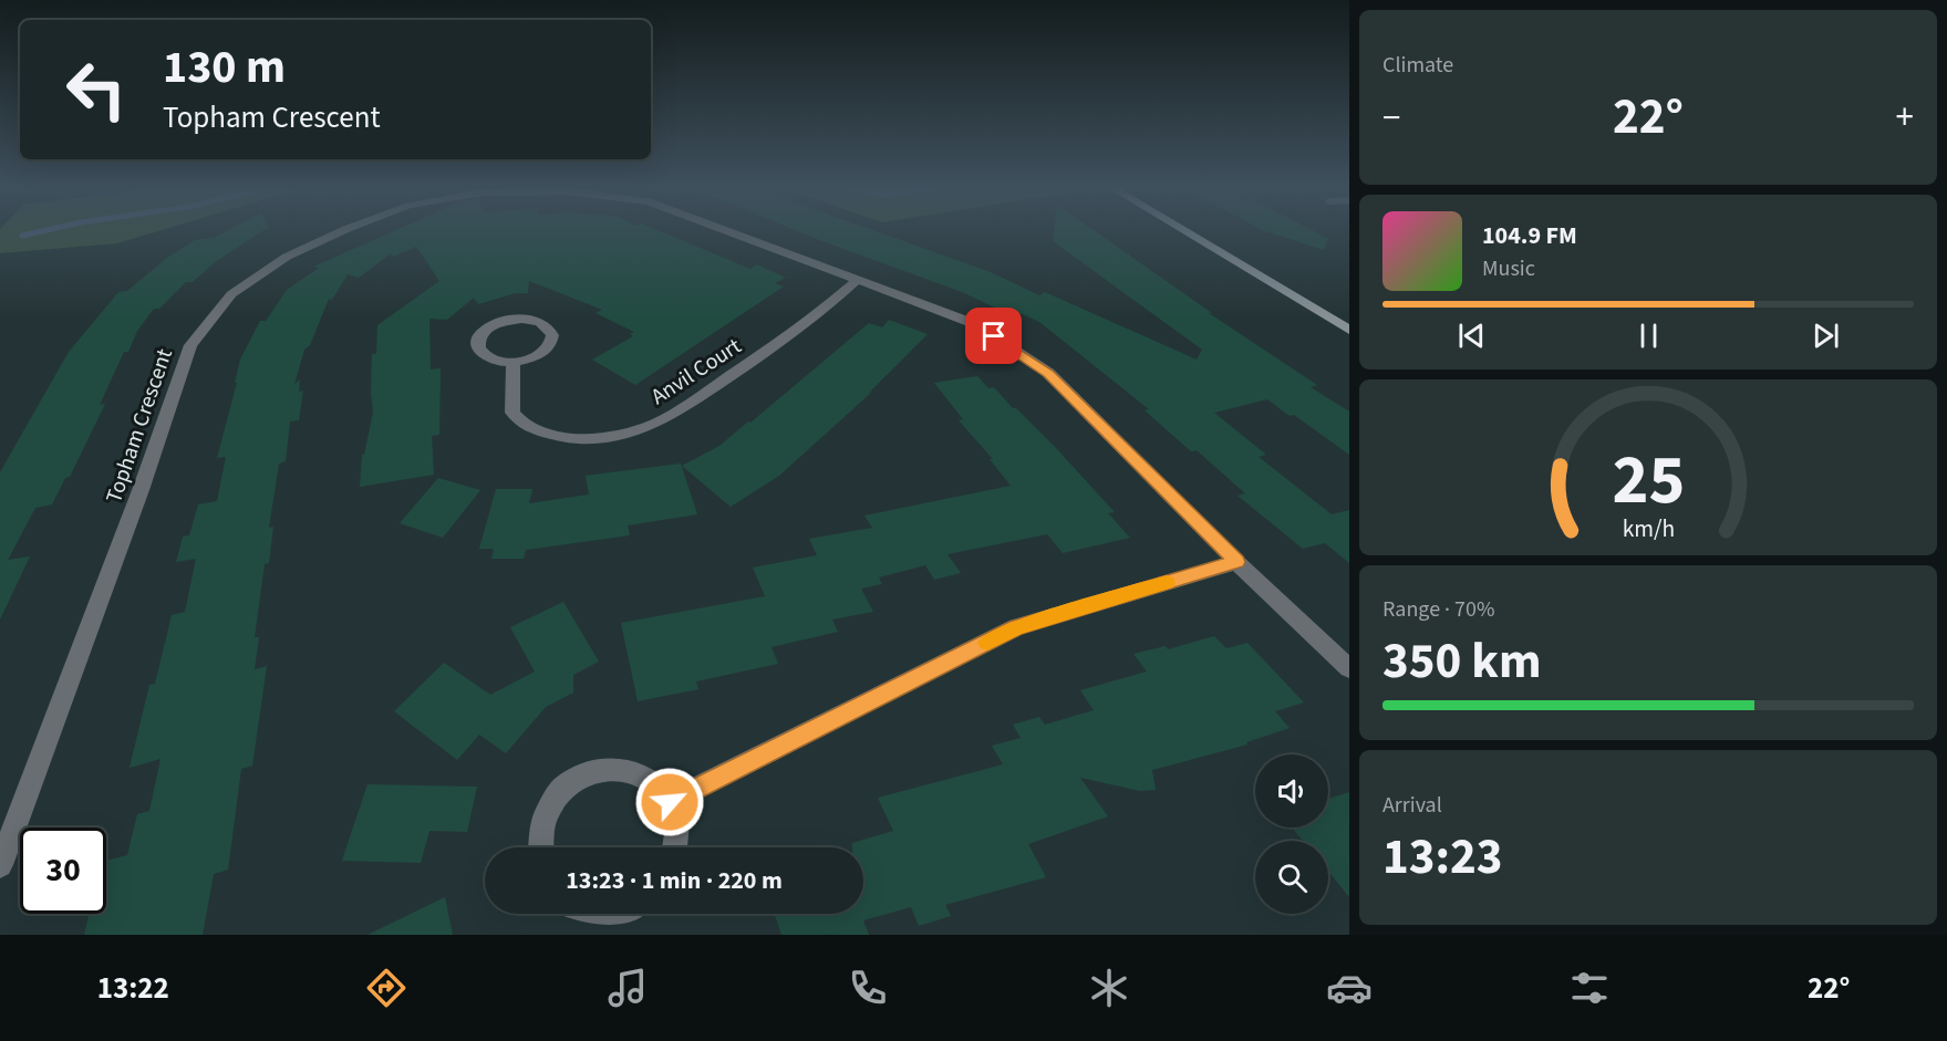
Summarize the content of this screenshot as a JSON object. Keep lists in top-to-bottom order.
{
  "streets": {
    "street": ["Anvil Court", "Topham Crescent"]
  },
  "crossings": [
    ["Anvil Court", "Topham Crescent"]
  ],
  "page": {
    "tile": [
      "Climate",
      ["Range · 70%", "350 km"],
      ["Arrival", "13:23"]
    ],
    "turn": ["130 m", "Topham Crescent"],
    "heat": ["−", "22°", "+"],
    "song": ["104.9 FM", "Music"],
    "limit": "30",
    "trip": "13:23 · 1 min · 220 m",
    "tabs": ["13:22", "22°"],
    "gauge": ["25", "km/h"]
  }
}
